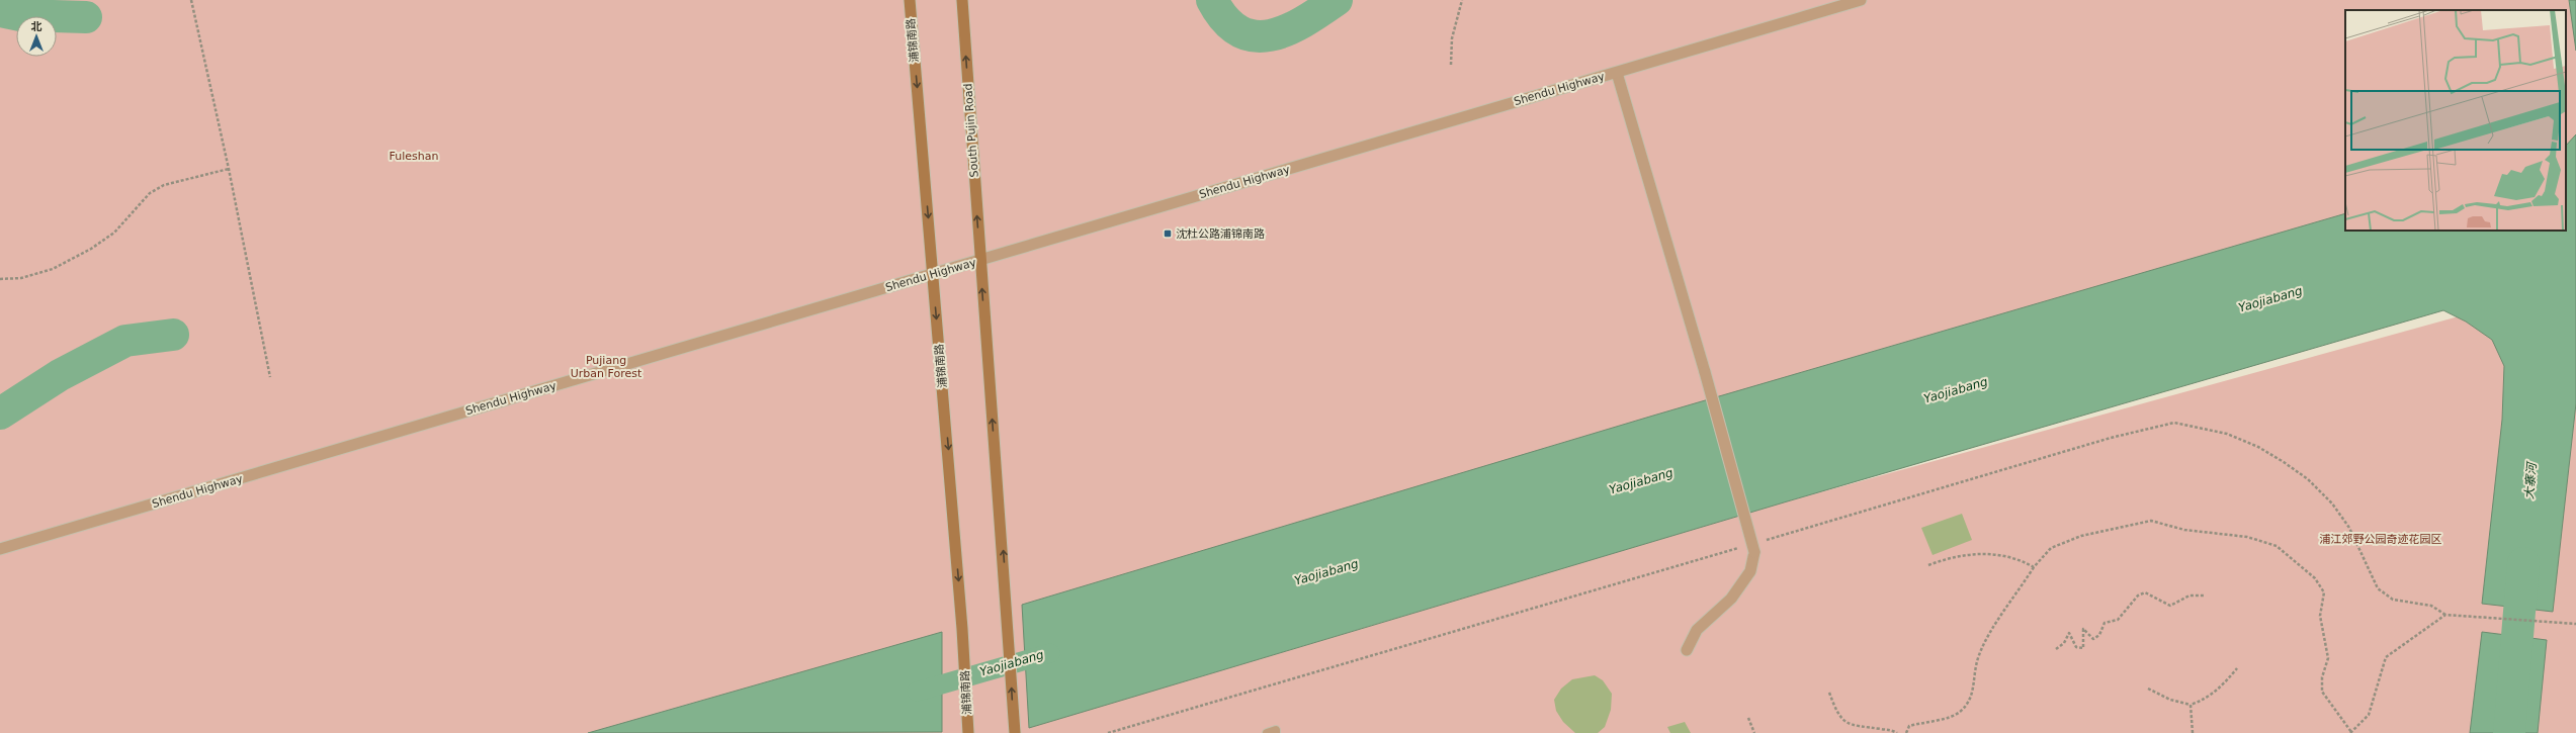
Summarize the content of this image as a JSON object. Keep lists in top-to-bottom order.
{
  "streets": {
    "main road": ["浦锦南路", "South Pujin Road"],
    "street": ["Shendu Highway"]
  },
  "crossings": [
    ["浦锦南路", "Shendu Highway"],
    ["Shendu Highway", "South Pujin Road"]
  ],
  "one_way": ["浦锦南路", "South Pujin Road"],
  "water": ["Yaojiabang", "大寨河"],
  "parks": ["Fuleshan", "Pujiang Urban Forest", "浦江郊野公园奇迹花园区"],
  "places": {
    "transit": ["沈杜公路浦锦南路"]
  },
  "north": "top"
}
